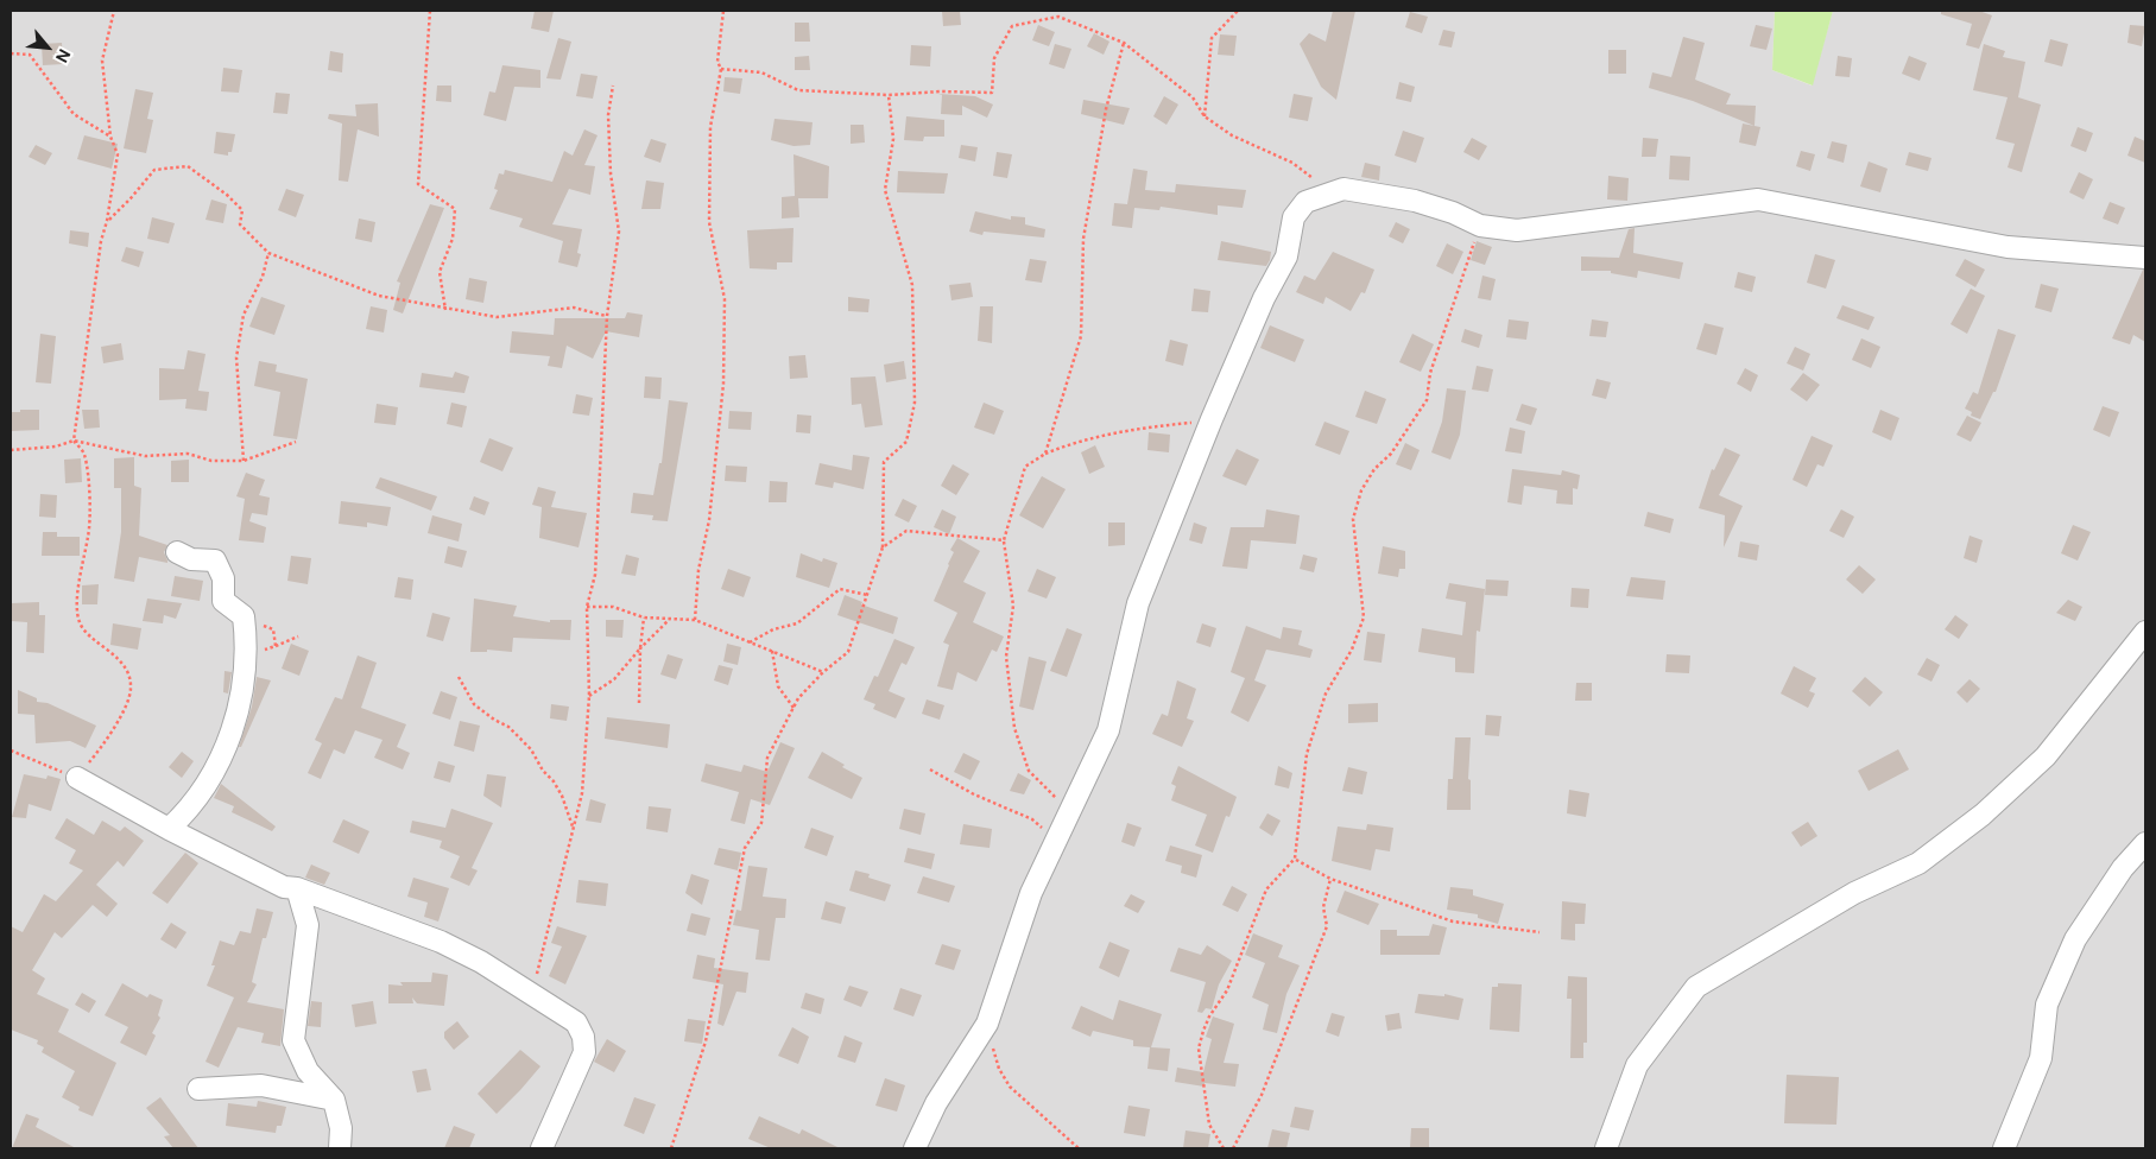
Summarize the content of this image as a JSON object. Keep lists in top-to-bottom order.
{
  "north": "bottom right"
}
